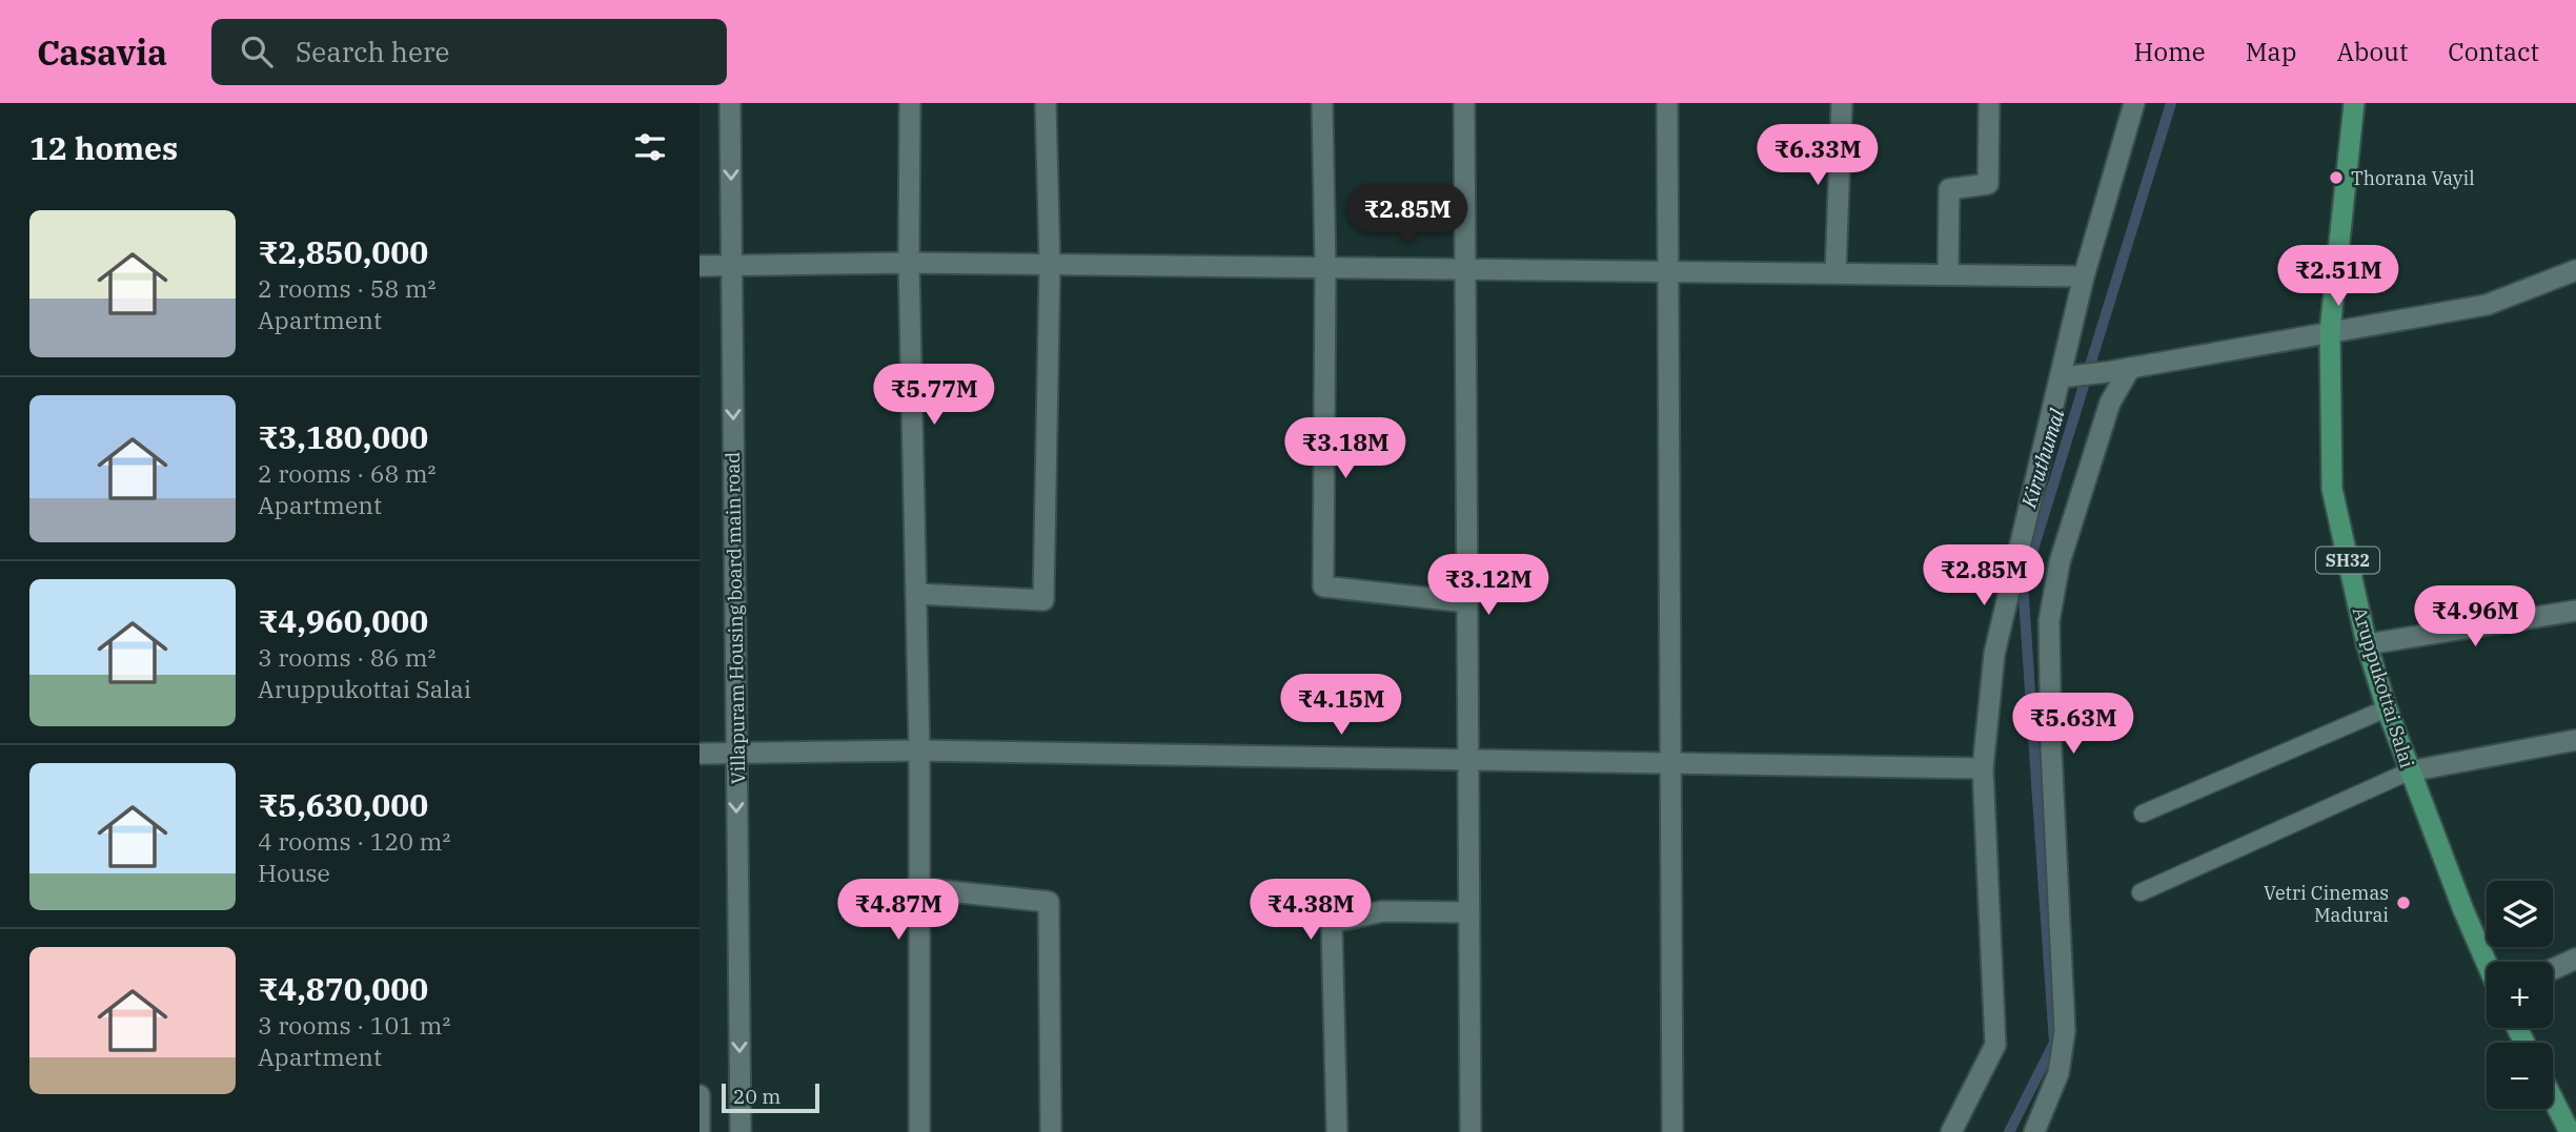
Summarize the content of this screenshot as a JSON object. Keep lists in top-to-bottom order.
{
  "streets": {
    "main road": ["SH32", "Aruppukottai Salai"],
    "street": ["Villapuram Housing board main road"]
  },
  "water": ["Kiruthumal"],
  "places": ["Thorana Vayil", "Vetri Cinemas Madurai"],
  "scale_bar": "20 m",
  "page": {
    "header": "Casavia",
    "search": "Search here",
    "nav": [
      "Home",
      "Map",
      "About",
      "Contact"
    ],
    "heading": "12 homes",
    "price": [
      "₹6.33M",
      "₹2.85M",
      "₹2.51M",
      "₹5.77M",
      "₹3.18M",
      "₹2.85M",
      "₹3.12M",
      "₹4.96M",
      "₹4.15M",
      "₹5.63M",
      "₹4.87M",
      "₹4.38M"
    ],
    "list": [
      {
        "name": "₹2,850,000",
        "note": "2 rooms · 58 m² · Apartment"
      },
      {
        "name": "₹3,180,000",
        "note": "2 rooms · 68 m² · Apartment"
      },
      {
        "name": "₹4,960,000",
        "note": "3 rooms · 86 m² · Aruppukottai Salai"
      },
      {
        "name": "₹5,630,000",
        "note": "4 rooms · 120 m² · House"
      },
      {
        "name": "₹4,870,000",
        "note": "3 rooms · 101 m² · Apartment"
      }
    ],
    "map_buttons": ["+", "−"],
    "scale": "20 m"
  }
}
